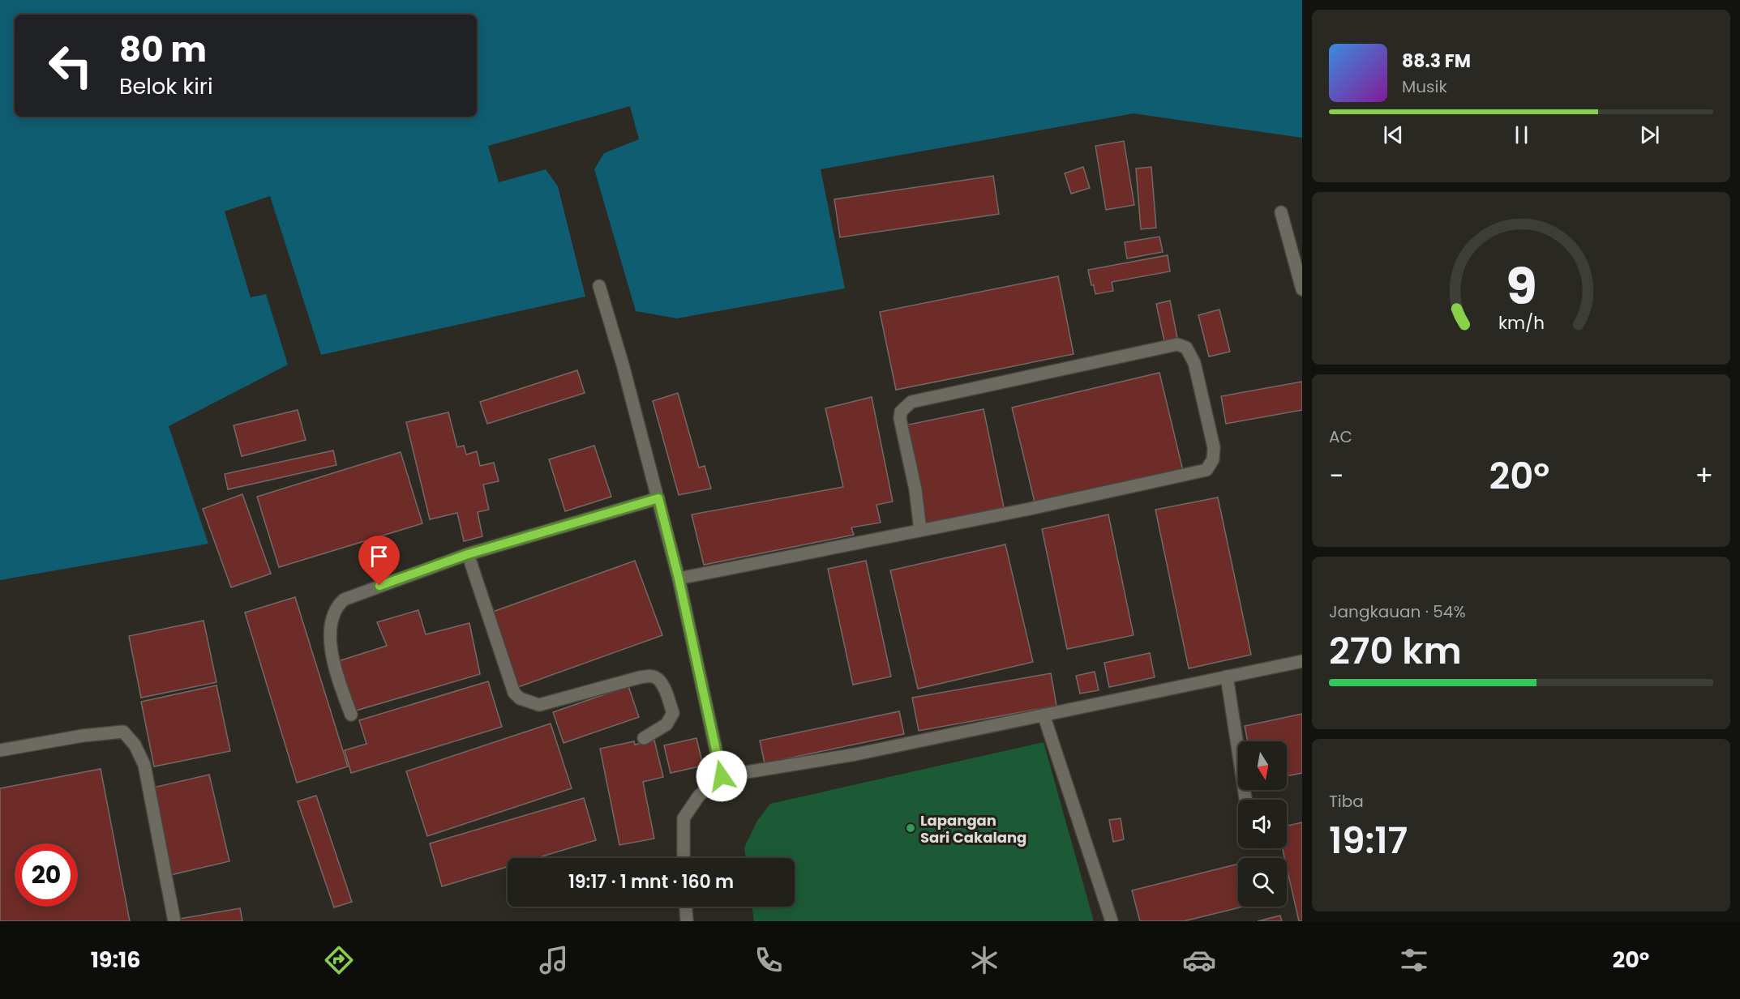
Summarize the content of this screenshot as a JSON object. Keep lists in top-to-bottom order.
{
  "places": ["Lapangan Sari Cakalang"],
  "north": "bottom",
  "page": {
    "turn": ["80 m", "Belok kiri"],
    "song": ["88.3 FM", "Musik"],
    "tile": [
      "AC",
      ["Jangkauan · 54%", "270 km"],
      ["Tiba", "19:17"]
    ],
    "heat": ["−", "20°", "+"],
    "limit": "20",
    "trip": "19:17 · 1 mnt · 160 m",
    "tabs": ["19:16", "20°"],
    "gauge": ["9", "km/h"]
  }
}
